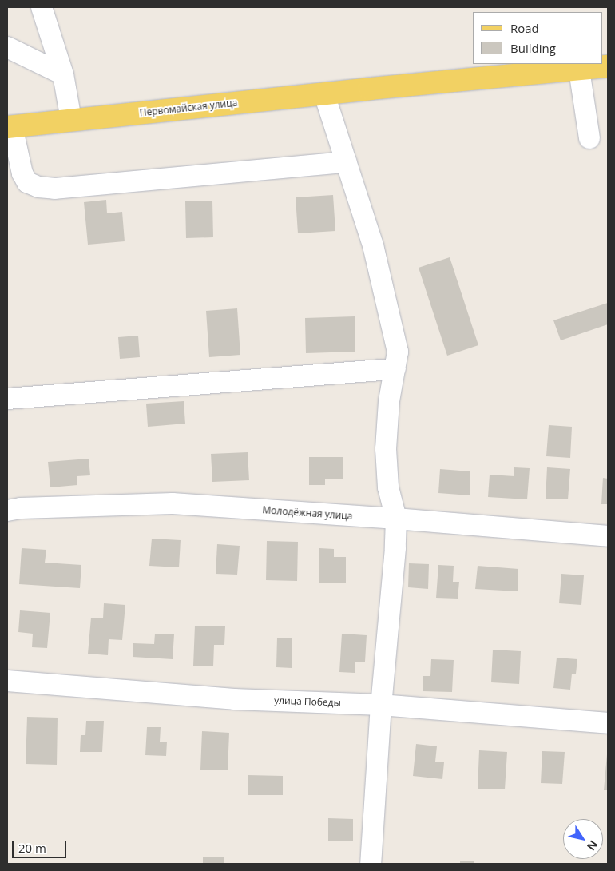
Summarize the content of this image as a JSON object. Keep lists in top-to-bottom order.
{
  "streets": {
    "main road": ["Первомайская улица"],
    "street": ["Молодёжная улица", "улица Победы"]
  },
  "legend": ["Road", "Building"],
  "scale_bar": "20 m",
  "north": "bottom right"
}
